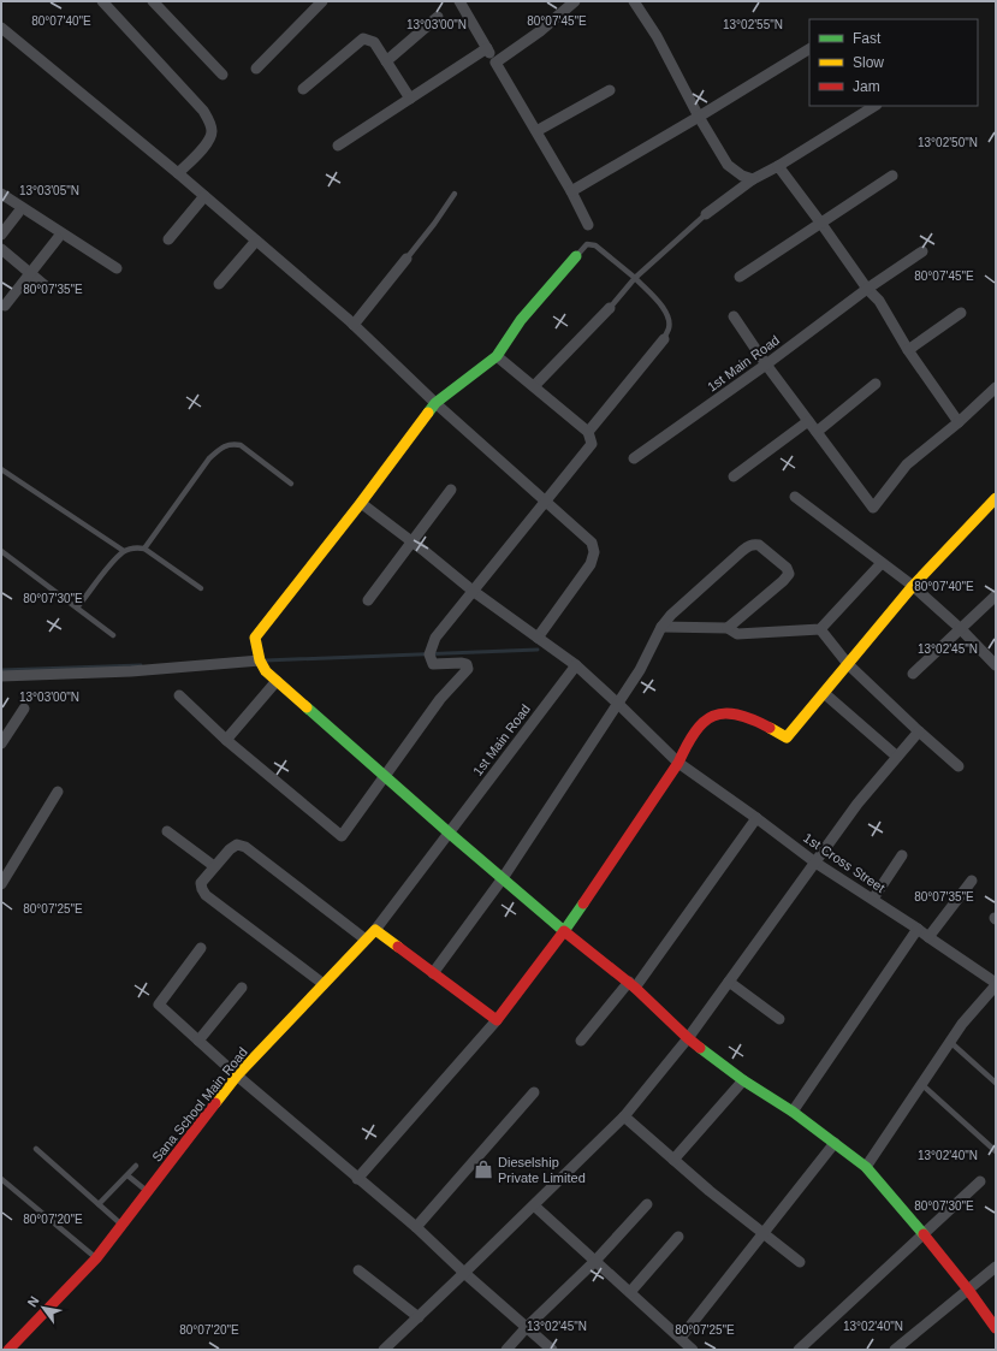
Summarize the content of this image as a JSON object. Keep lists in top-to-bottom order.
{
  "streets": {
    "street": ["1st Main Road", "1st Cross Street", "Sana School Main Road"]
  },
  "crossings": [
    ["1st Main Road", "1st Cross Street"],
    ["1st Main Road", "Sana School Main Road"]
  ],
  "places": {
    "shop": ["Dieselship Private Limited"]
  },
  "legend": ["Fast", "Slow", "Jam"],
  "north": "top left",
  "coordinates": [
    "80°07'40\"E",
    "80°07'45\"E",
    "13°03'00\"N",
    "13°02'55\"N",
    "13°02'50\"N",
    "13°03'05\"N",
    "80°07'35\"E",
    "80°07'30\"E",
    "13°02'45\"N",
    "80°07'25\"E",
    "13°02'40\"N",
    "80°07'20\"E"
  ]
}
